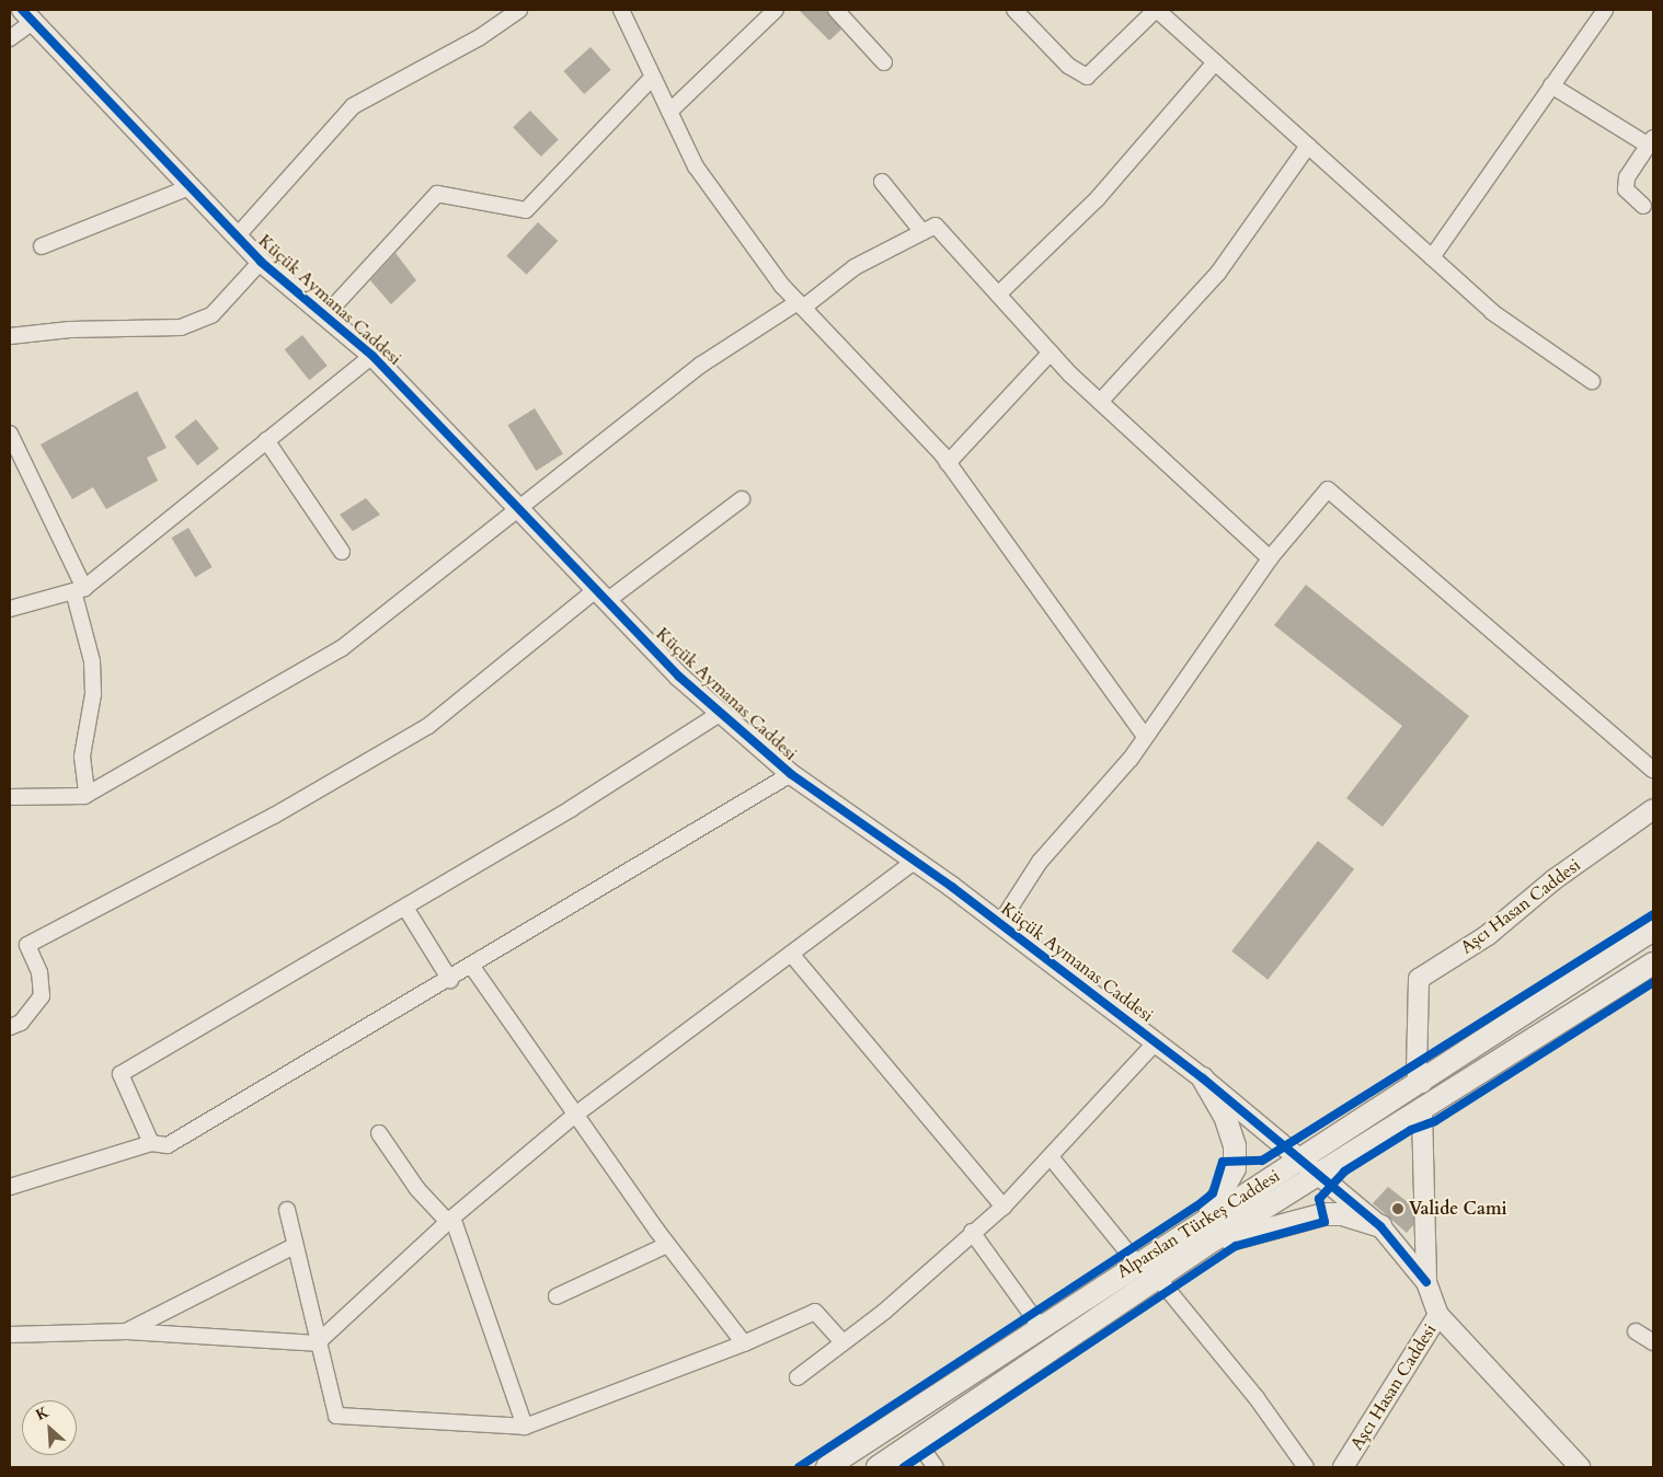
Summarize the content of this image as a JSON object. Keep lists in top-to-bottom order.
{
  "streets": {
    "main road": ["Alparslan Türkeş Caddesi"],
    "street": ["Küçük Aymanas Caddesi", "Aşcı Hasan Caddesi"]
  },
  "crossings": [
    ["Küçük Aymanas Caddesi", "Aşcı Hasan Caddesi"],
    ["Küçük Aymanas Caddesi", "Alparslan Türkeş Caddesi"],
    ["Aşcı Hasan Caddesi", "Alparslan Türkeş Caddesi"]
  ],
  "places": ["Valide Cami"],
  "north": "top left"
}
